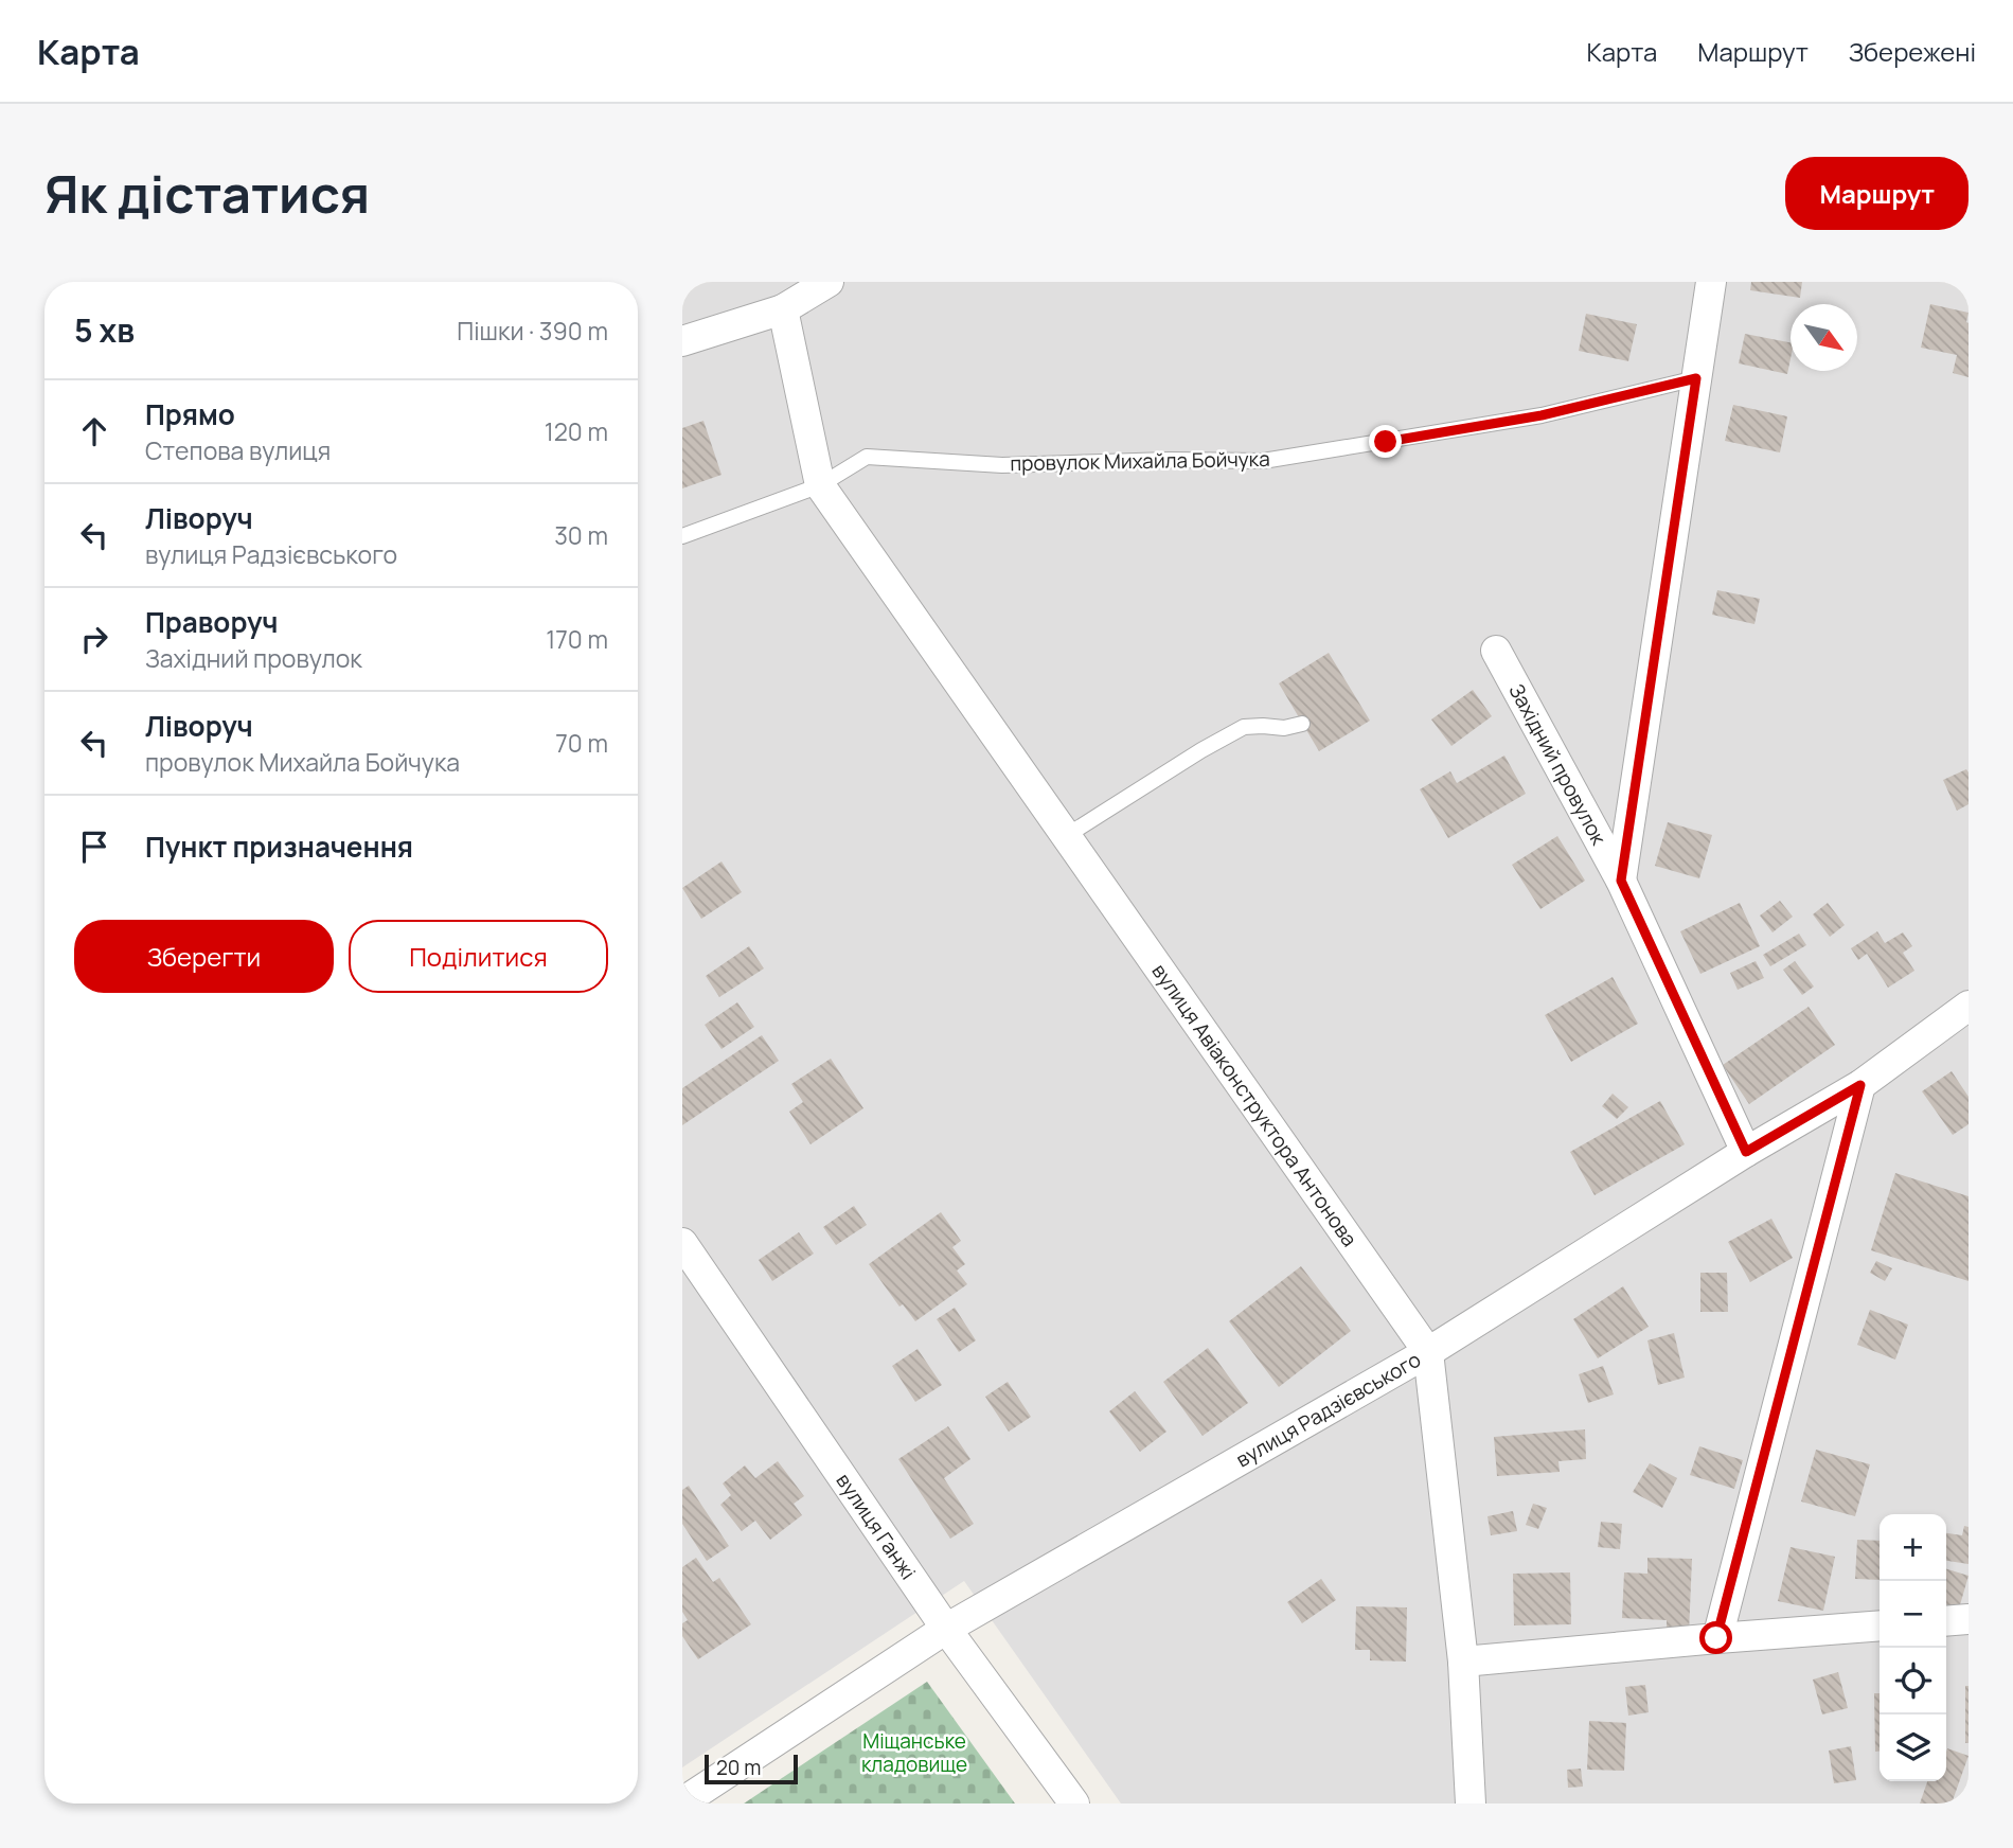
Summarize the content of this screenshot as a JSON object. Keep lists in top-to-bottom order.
{
  "streets": {
    "street": [
      "Західний провулок",
      "вулиця Авіаконструктора Антонова",
      "вулиця Радзієвського",
      "вулиця Ганжі"
    ],
    "lane": ["провулок Михайла Бойчука"]
  },
  "crossings": [
    ["провулок Михайла Бойчука", "Західний провулок"],
    ["провулок Михайла Бойчука", "вулиця Авіаконструктора Антонова"],
    ["Західний провулок", "вулиця Радзієвського"],
    ["вулиця Авіаконструктора Антонова", "вулиця Радзієвського"],
    ["вулиця Радзієвського", "вулиця Ганжі"]
  ],
  "parks": ["Міщанське кладовище"],
  "scale_bar": "20 m",
  "north": "bottom right",
  "page": {
    "header": "Карта",
    "nav": ["Карта", "Маршрут", "Збережені"],
    "buttons": [
      "Маршрут",
      ["Зберегти", "Поділитися"]
    ],
    "title": "Як дістатися",
    "heading": ["5 хв", "Пішки · 390 m"],
    "list": [
      ["Прямо", "Степова вулиця", "120 m"],
      ["Ліворуч", "вулиця Радзієвського", "30 m"],
      ["Праворуч", "Західний провулок", "170 m"],
      ["Ліворуч", "провулок Михайла Бойчука", "70 m"],
      "Пункт призначення"
    ],
    "map_buttons": ["+", "−"],
    "scale": "20 m"
  }
}
